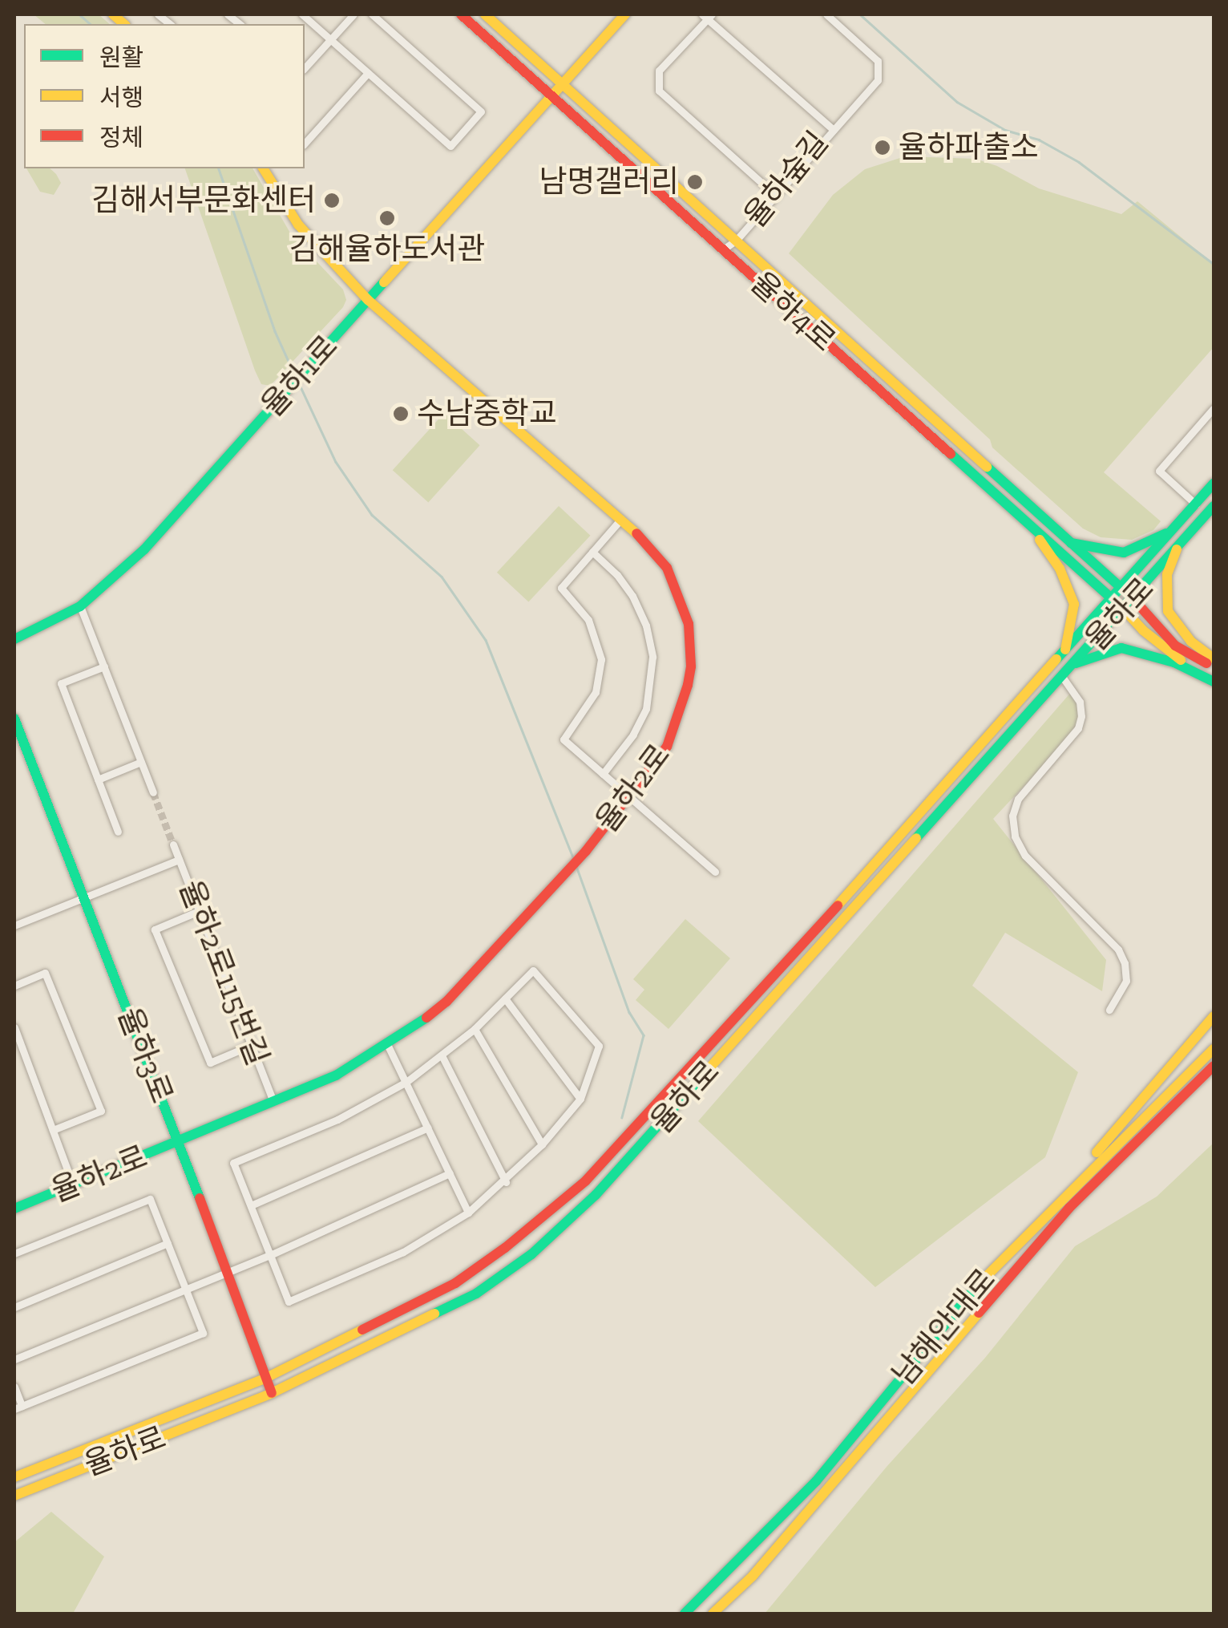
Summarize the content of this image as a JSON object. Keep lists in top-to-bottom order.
{
  "streets": {
    "main road": [
      "율하4로",
      "율하1로",
      "율하로",
      "율하2로",
      "율하3로",
      "남해안대로"
    ],
    "street": ["율하숲길", "율하2로115번길"]
  },
  "crossings": [
    ["율하숲길", "율하4로"],
    ["율하4로", "율하1로"],
    ["율하4로", "율하로"],
    ["율하1로", "율하2로"],
    ["율하로", "율하3로"],
    ["율하2로", "율하2로115번길"],
    ["율하2로", "율하3로"]
  ],
  "places": [
    "율하파출소",
    "남명갤러리",
    "김해서부문화센터",
    "김해율하도서관",
    "수남중학교"
  ],
  "legend": ["원활", "서행", "정체"]
}
